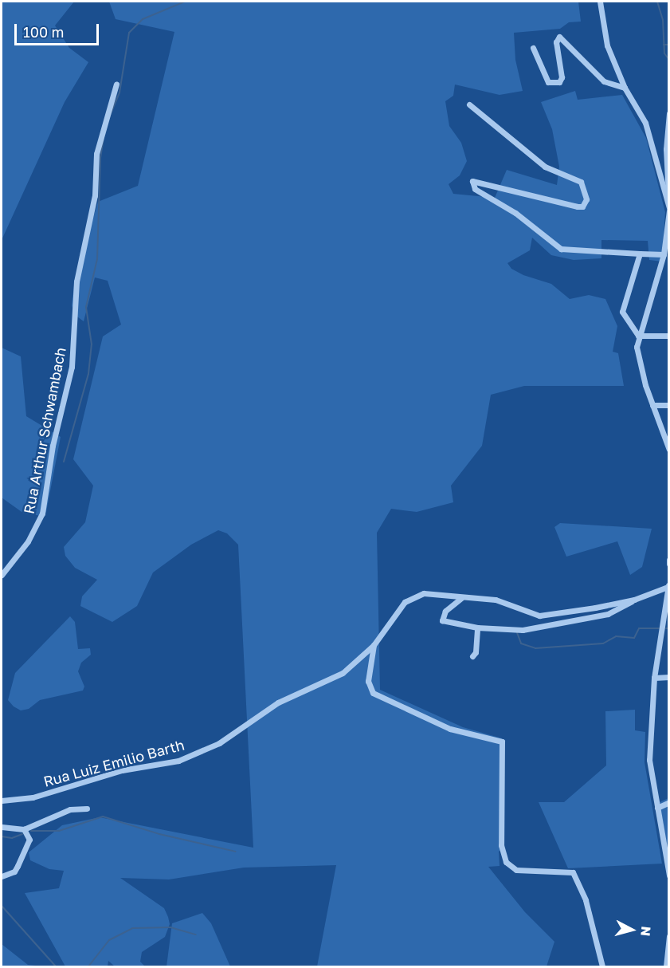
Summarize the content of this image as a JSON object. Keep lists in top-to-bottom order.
{
  "streets": {
    "street": ["Rua Arthur Schwambach", "Rua Luiz Emilio Barth"]
  },
  "scale_bar": "100 m",
  "north": "right"
}
